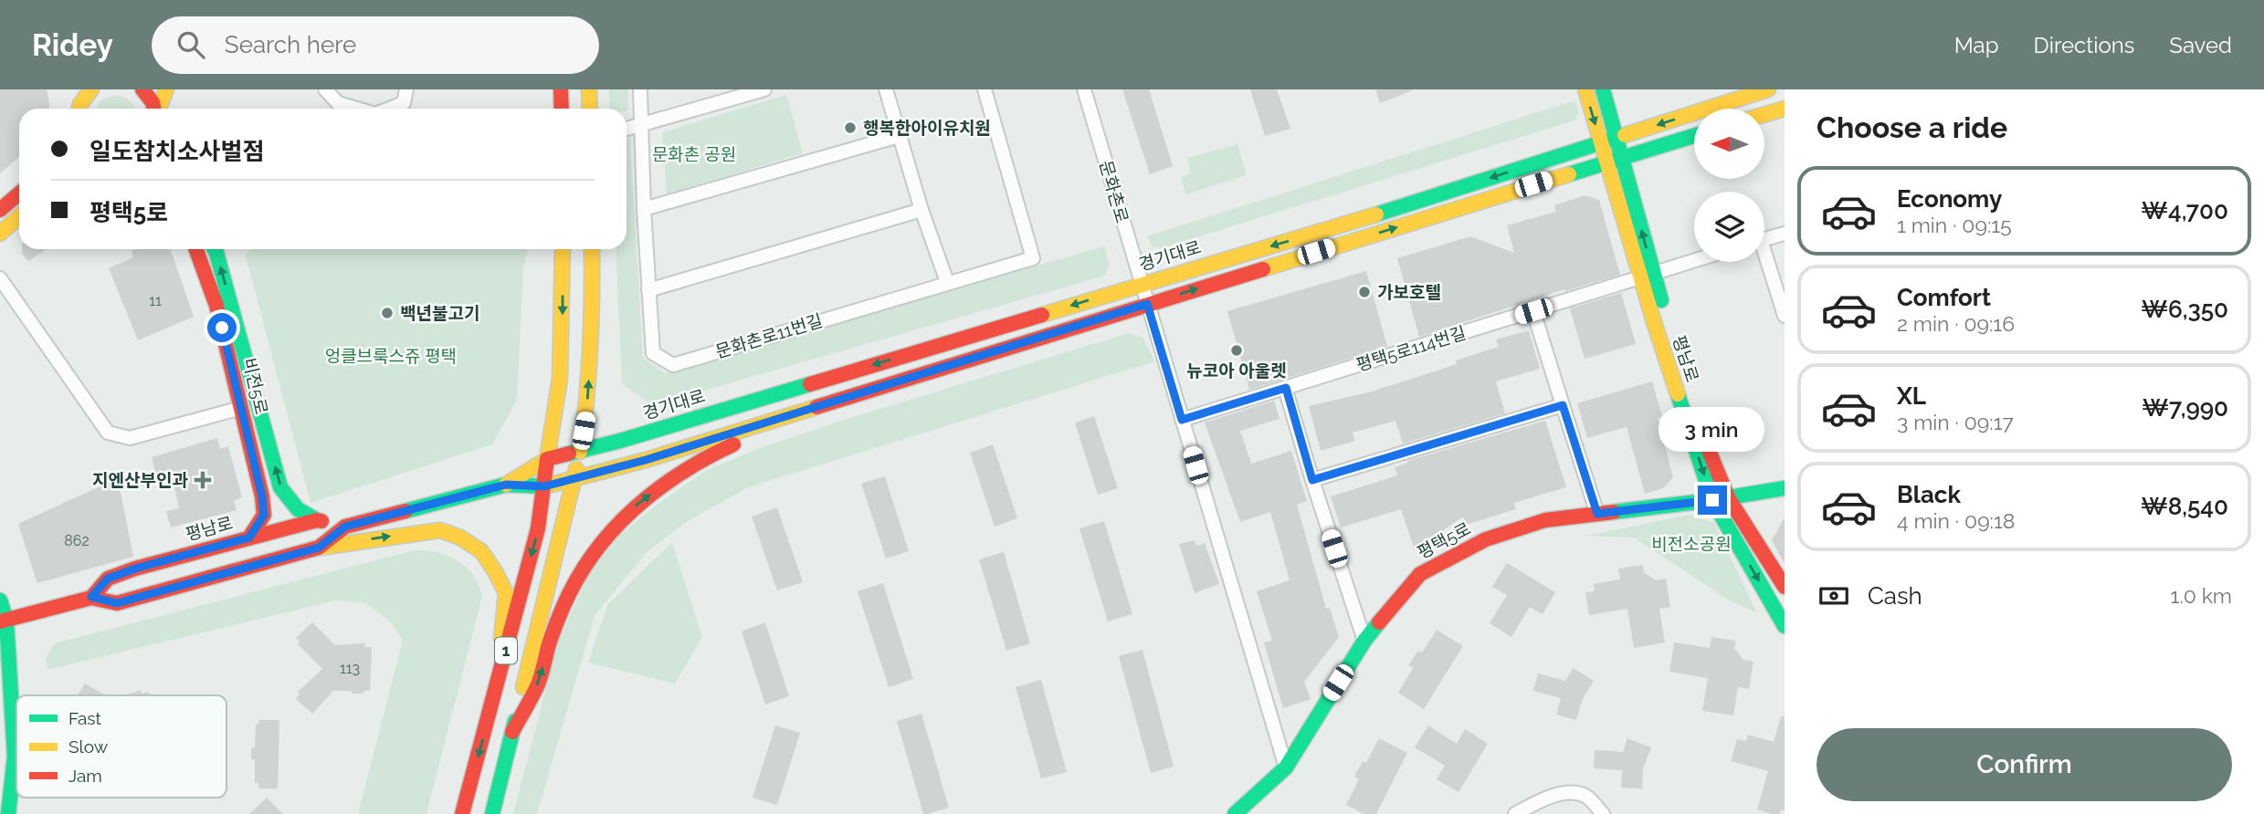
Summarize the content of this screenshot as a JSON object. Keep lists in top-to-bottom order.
{
  "streets": {
    "main road": [
      "경기대로",
      "평남로",
      "비전5로",
      "평택5로",
      "1"
    ],
    "street": ["문화촌로", "문화촌로11번길", "평택5로114번길"]
  },
  "crossings": [
    ["문화촌로", "경기대로"],
    ["경기대로", "평남로"],
    ["경기대로", "1"],
    ["평택5로114번길", "평남로"],
    ["평남로", "비전5로"],
    ["평남로", "평택5로"]
  ],
  "parks": ["문화촌 공원", "엉클브룩스쥬 평택", "비전소공원"],
  "places": {
    "other": [
      "행복한아이유치원",
      "가보호텔",
      "백년불고기",
      "뉴코아 아울렛"
    ],
    "health": ["지엔산부인과"]
  },
  "house_numbers": ["11", "862", "113"],
  "legend": ["Fast", "Slow", "Jam"],
  "north": "left",
  "page": {
    "header": "Ridey",
    "search": "Search here",
    "nav": ["Map", "Directions", "Saved"],
    "heading": "Choose a ride",
    "banner": ["일도참치소사벌점", "평택5로"],
    "list": [
      {
        "name": "Economy",
        "note": "1 min · 09:15",
        "value": "₩4,700"
      },
      {
        "name": "Comfort",
        "note": "2 min · 09:16",
        "value": "₩6,350"
      },
      {
        "name": "XL",
        "note": "3 min · 09:17",
        "value": "₩7,990"
      },
      {
        "name": "Black",
        "note": "4 min · 09:18",
        "value": "₩8,540"
      }
    ],
    "bubble": "3 min",
    "pay": ["Cash", "1.0 km"],
    "buttons": "Confirm"
  }
}
